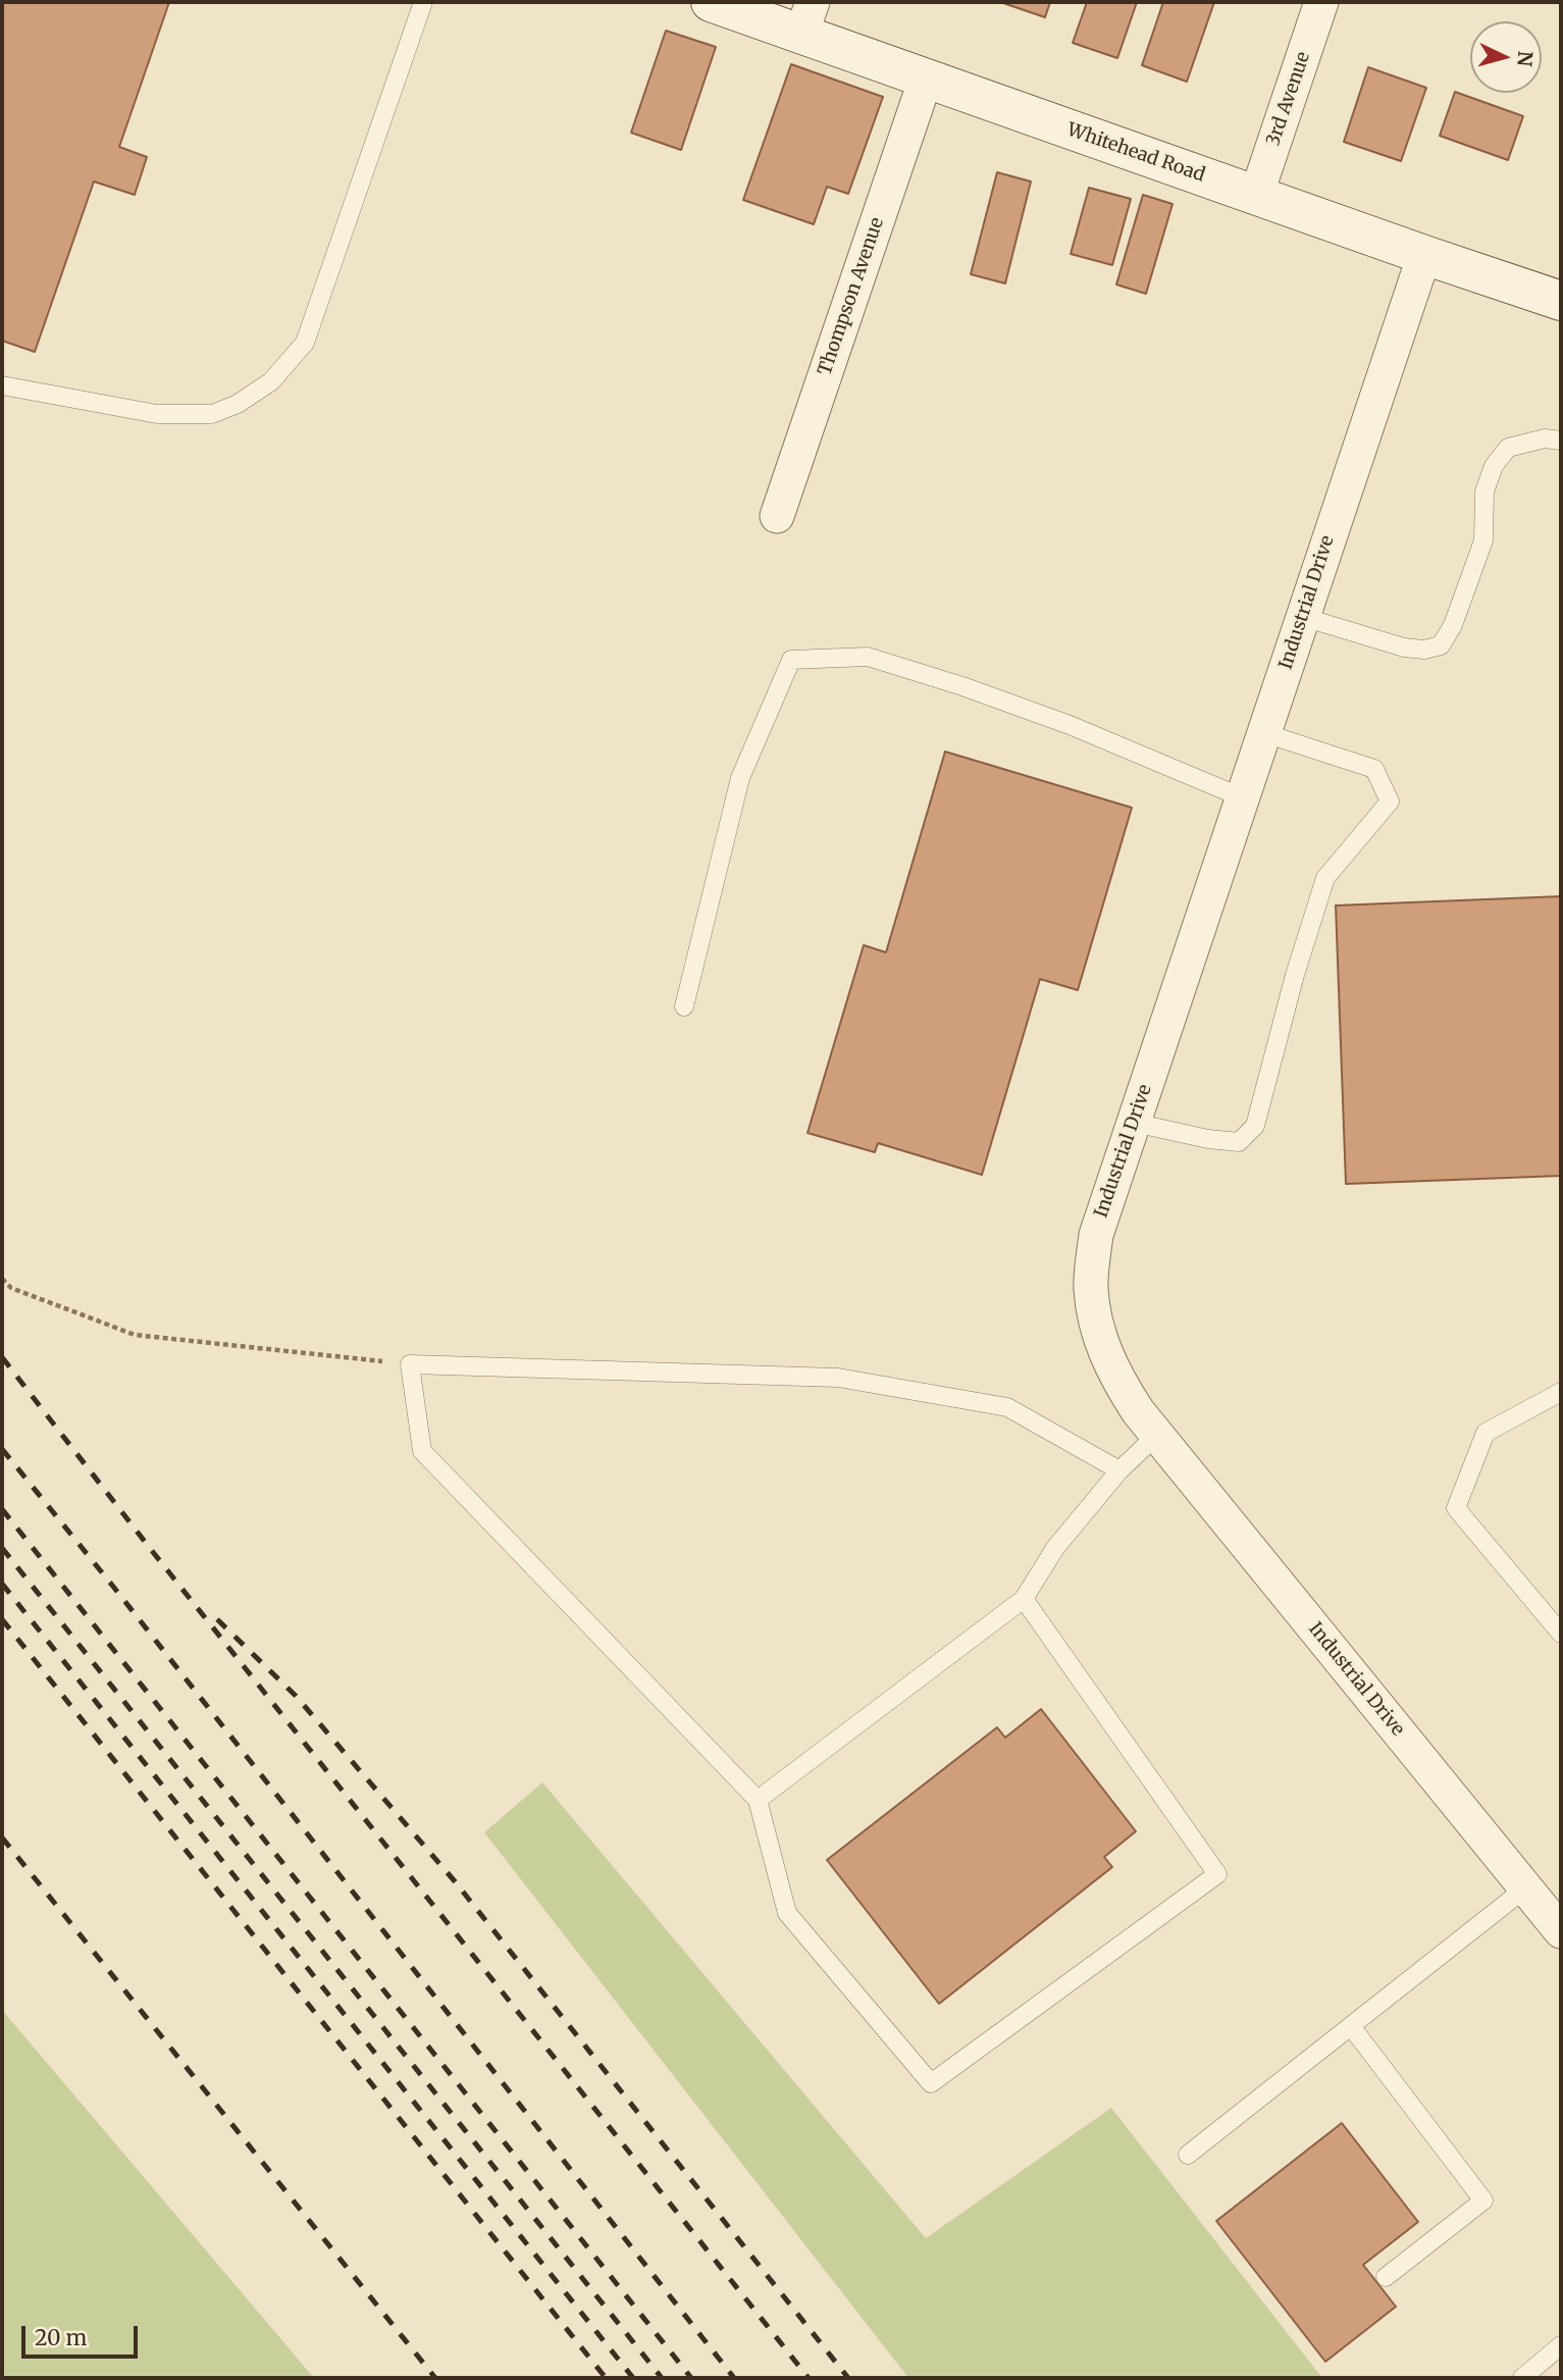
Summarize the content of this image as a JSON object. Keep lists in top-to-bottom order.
{
  "streets": {
    "street": [
      "3rd Avenue",
      "Whitehead Road",
      "Thompson Avenue",
      "Industrial Drive"
    ]
  },
  "crossings": [
    ["3rd Avenue", "Whitehead Road"],
    ["Whitehead Road", "Thompson Avenue"],
    ["Whitehead Road", "Industrial Drive"]
  ],
  "scale_bar": "20 m",
  "north": "right"
}
